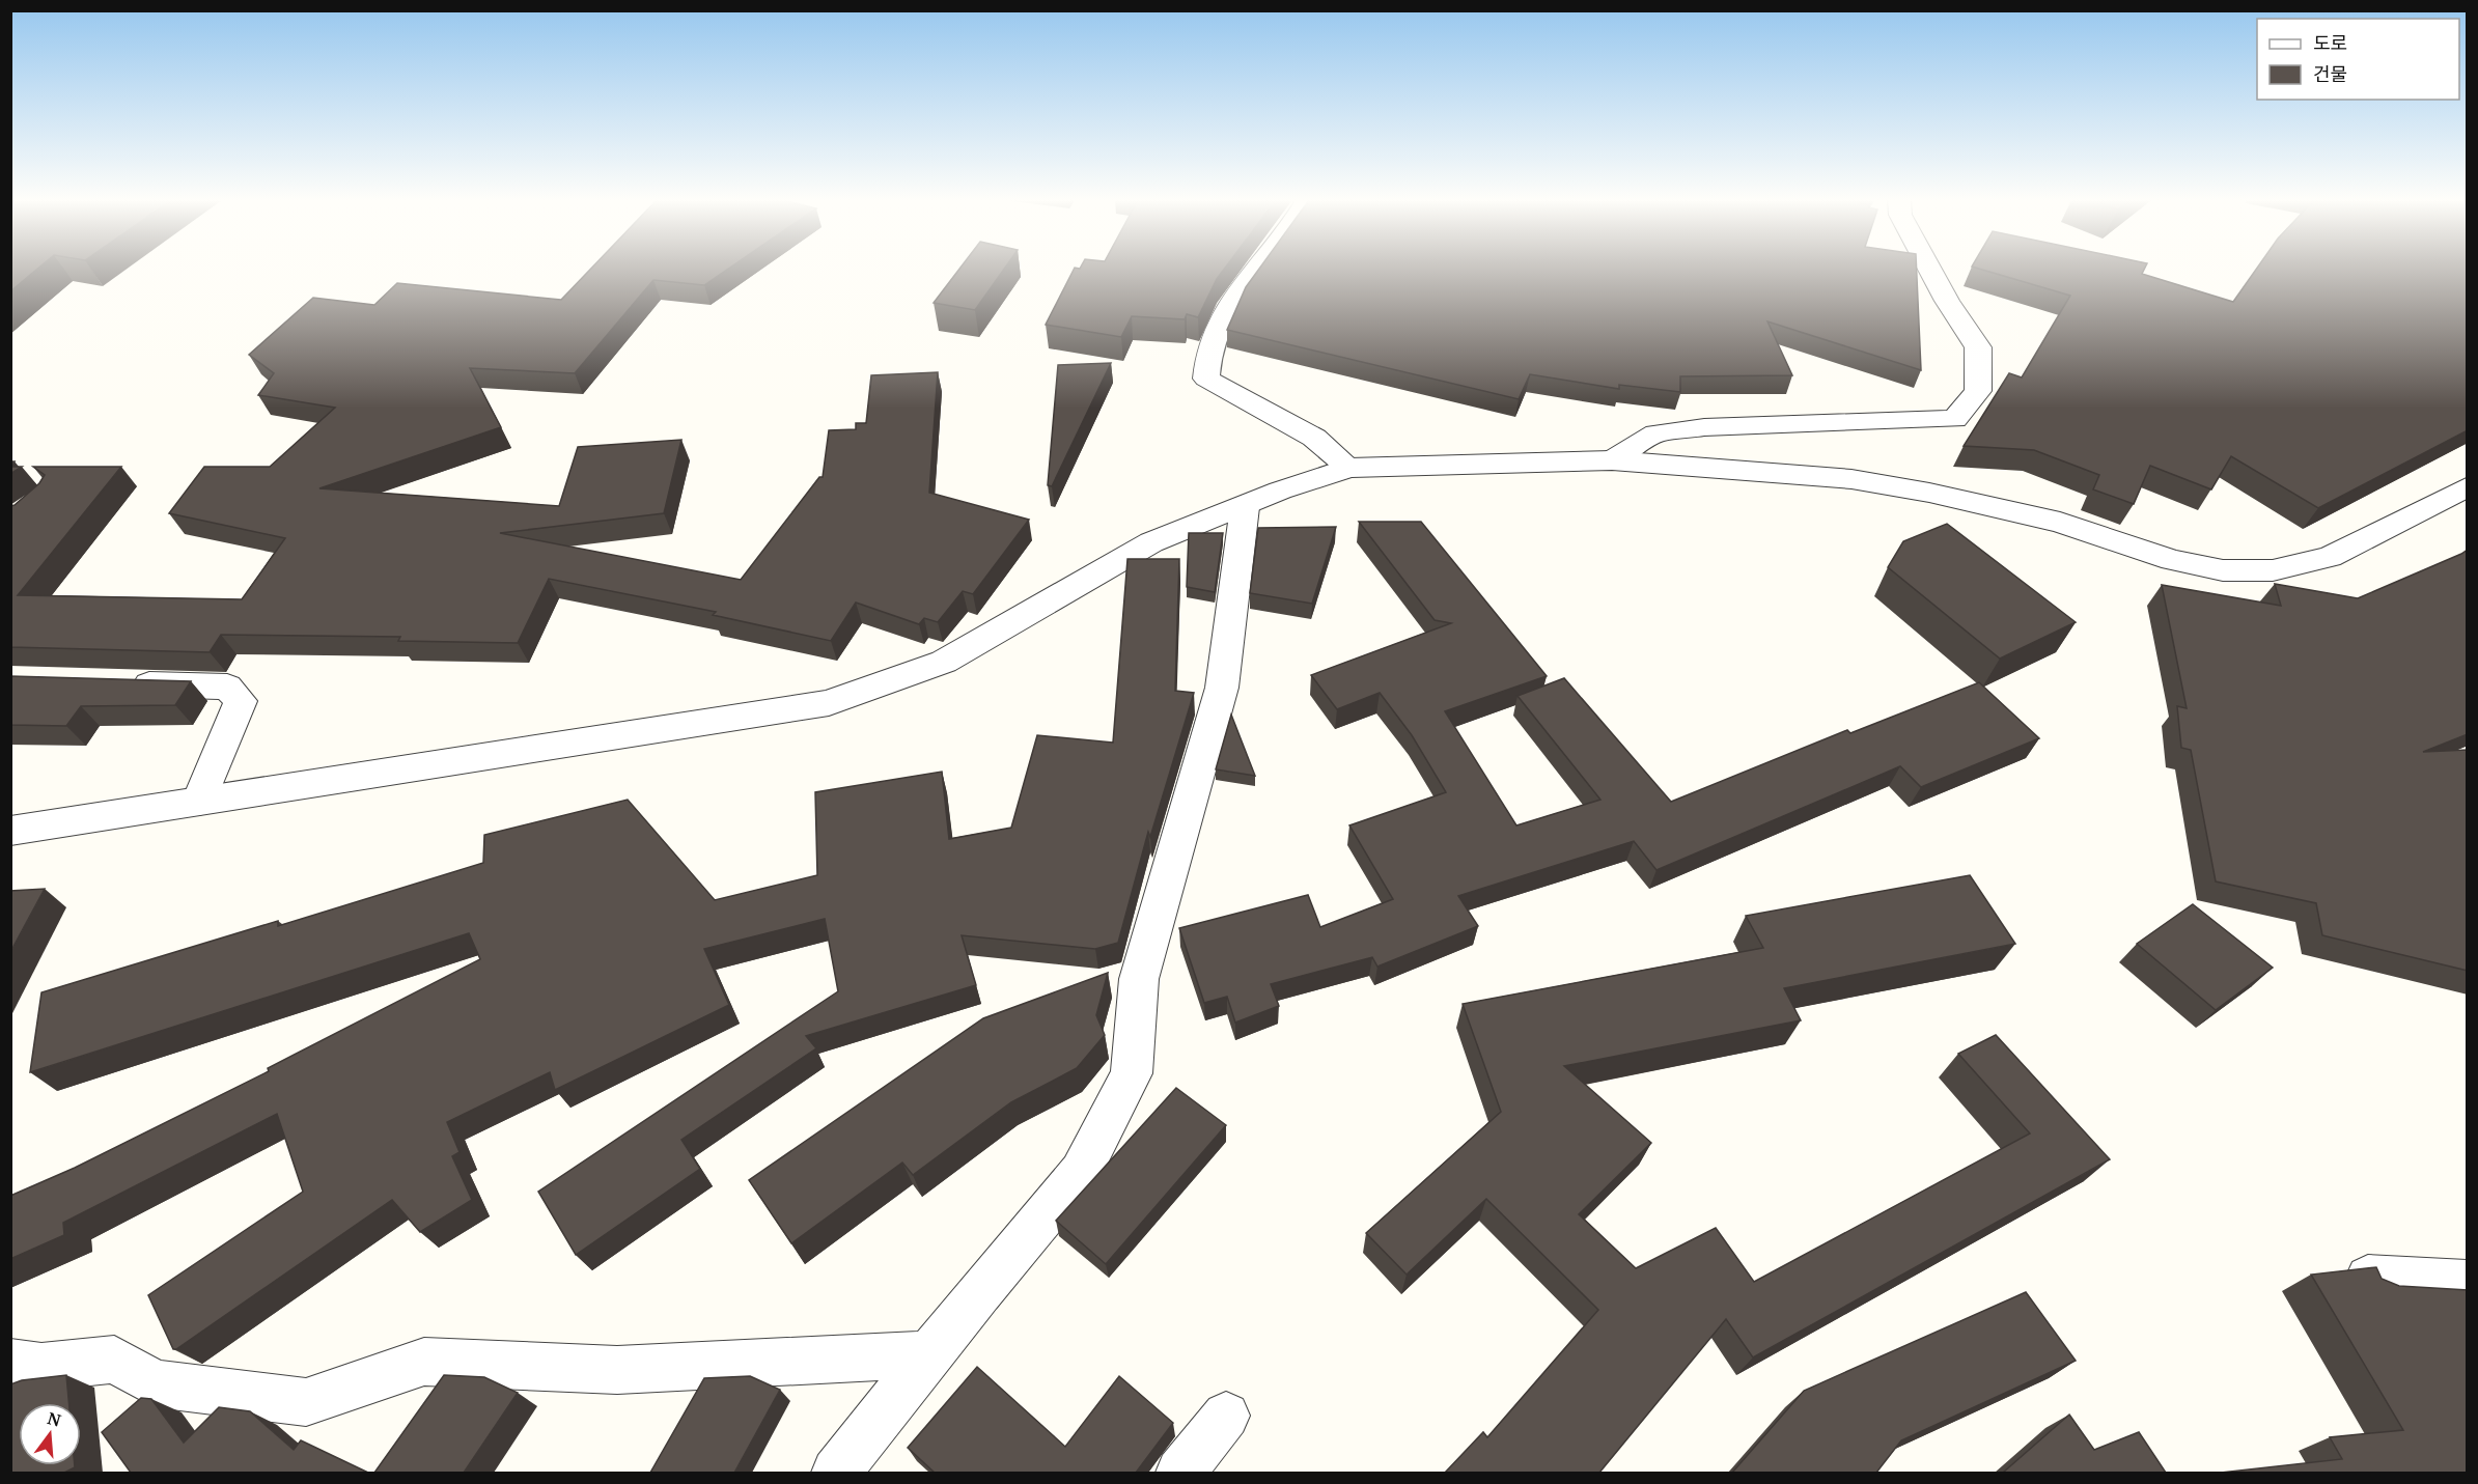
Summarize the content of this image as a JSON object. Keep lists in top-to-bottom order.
{
  "legend": ["도로", "건물"],
  "north": "top"
}
